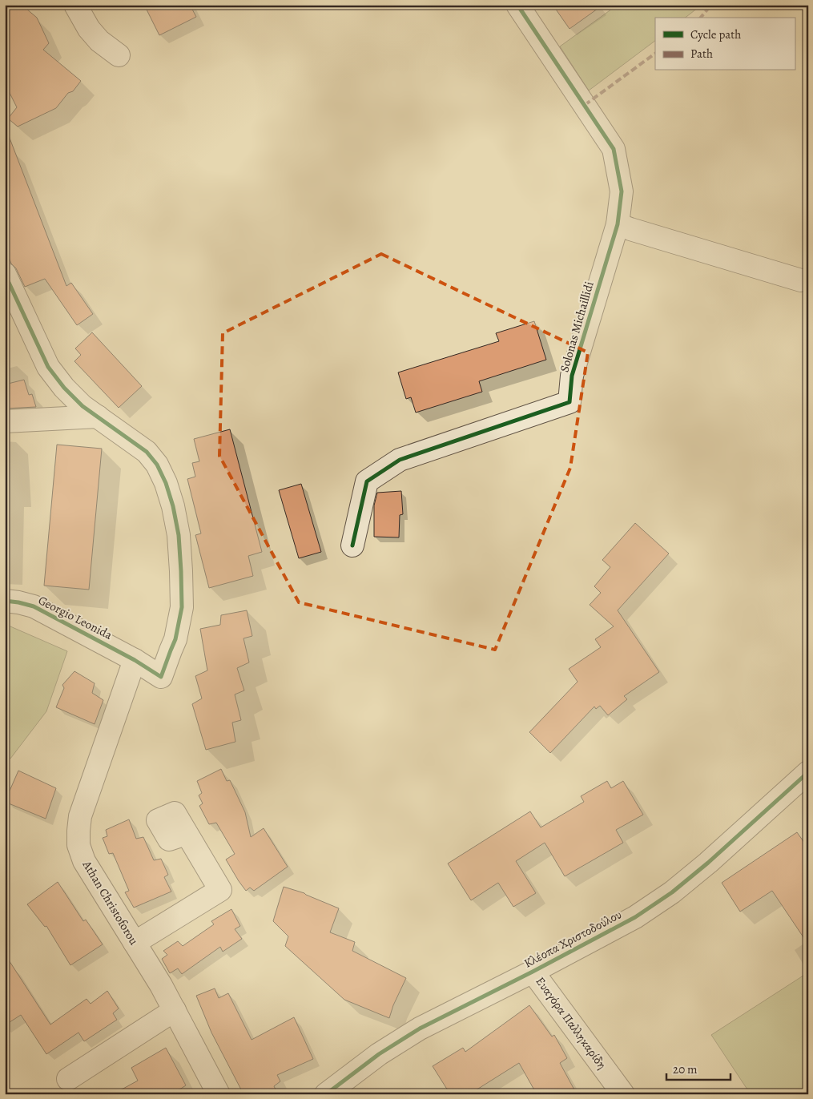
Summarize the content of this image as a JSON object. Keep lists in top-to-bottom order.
{
  "streets": {
    "street": [
      "Solonas Michaillidi",
      "Georgio Leonida",
      "Athan Christoforou",
      "Κλέοπα Χριστοδούλου",
      "Ευαγόρα Παλληκαρίδη"
    ]
  },
  "crossings": [
    ["Georgio Leonida", "Athan Christoforou"],
    ["Κλέοπα Χριστοδούλου", "Ευαγόρα Παλληκαρίδη"]
  ],
  "legend": ["Cycle path", "Path"],
  "scale_bar": "20 m"
}
